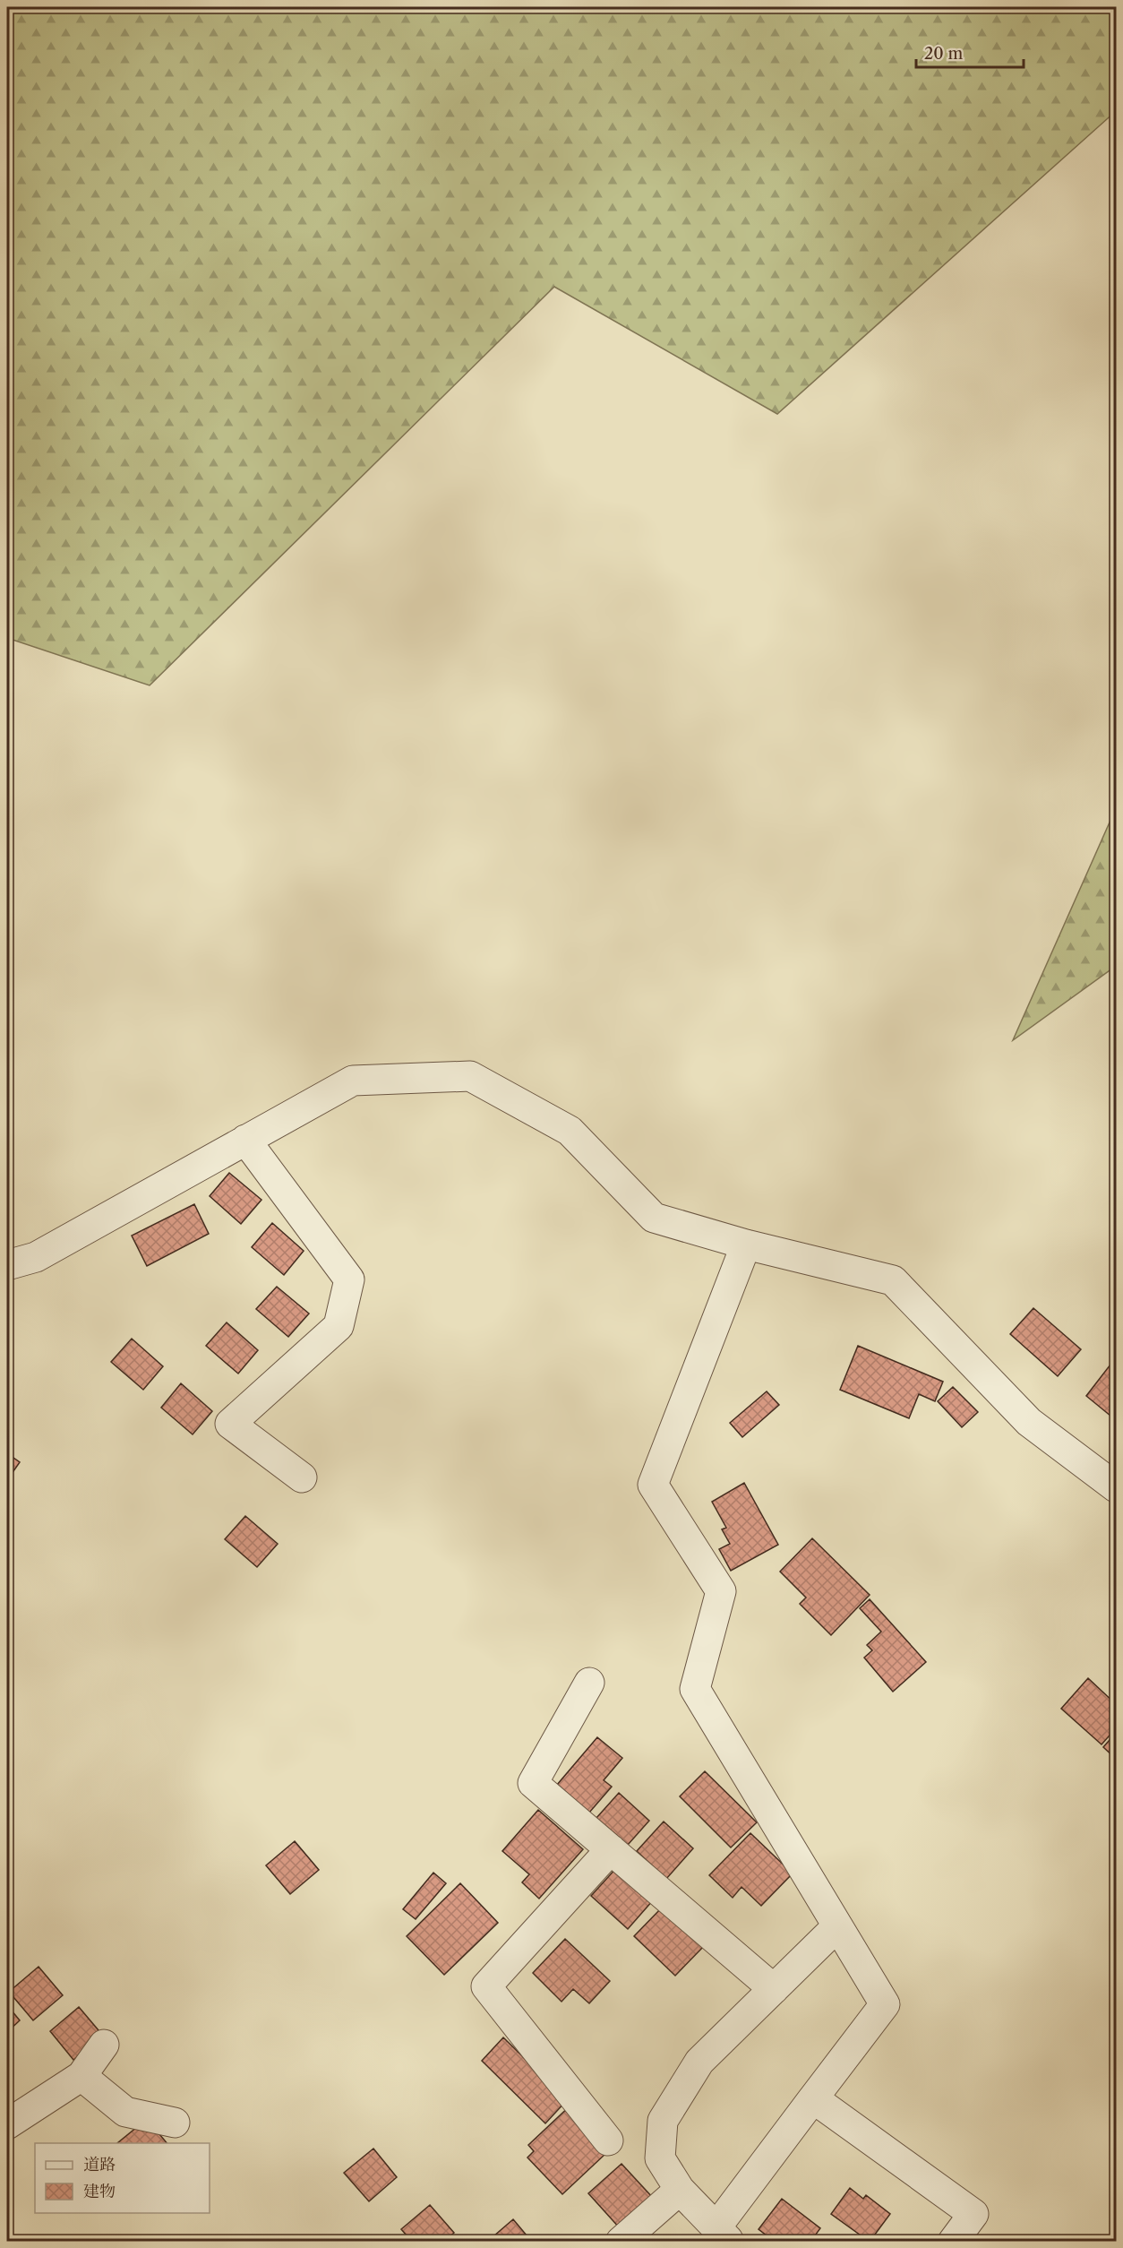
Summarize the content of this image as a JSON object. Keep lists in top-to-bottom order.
{
  "legend": ["道路", "建物"],
  "scale_bar": "20 m"
}
